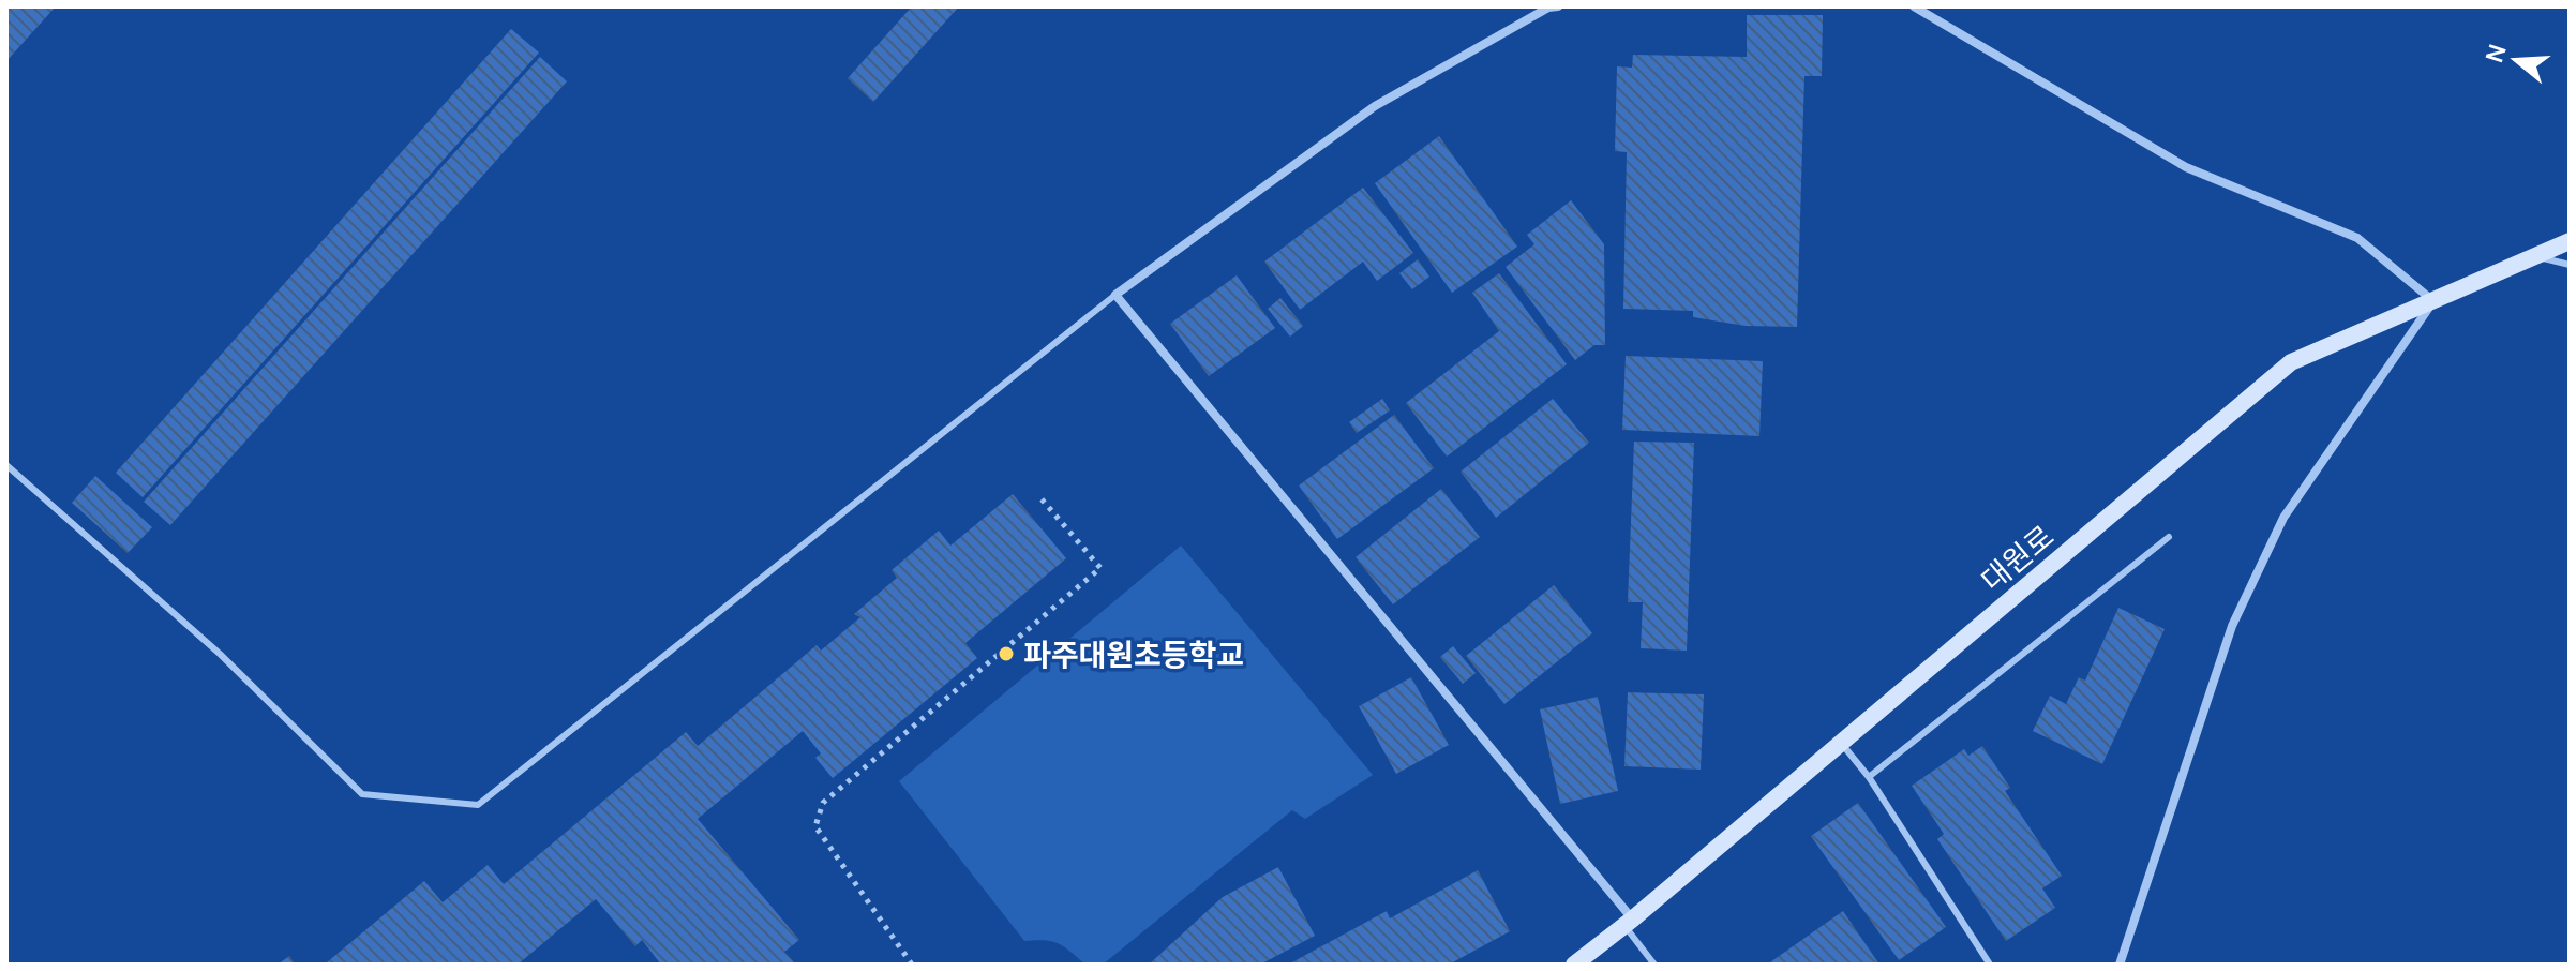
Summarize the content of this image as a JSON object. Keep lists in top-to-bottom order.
{
  "streets": {
    "main road": ["대원로"]
  },
  "places": ["파주대원초등학교"],
  "north": "left"
}
